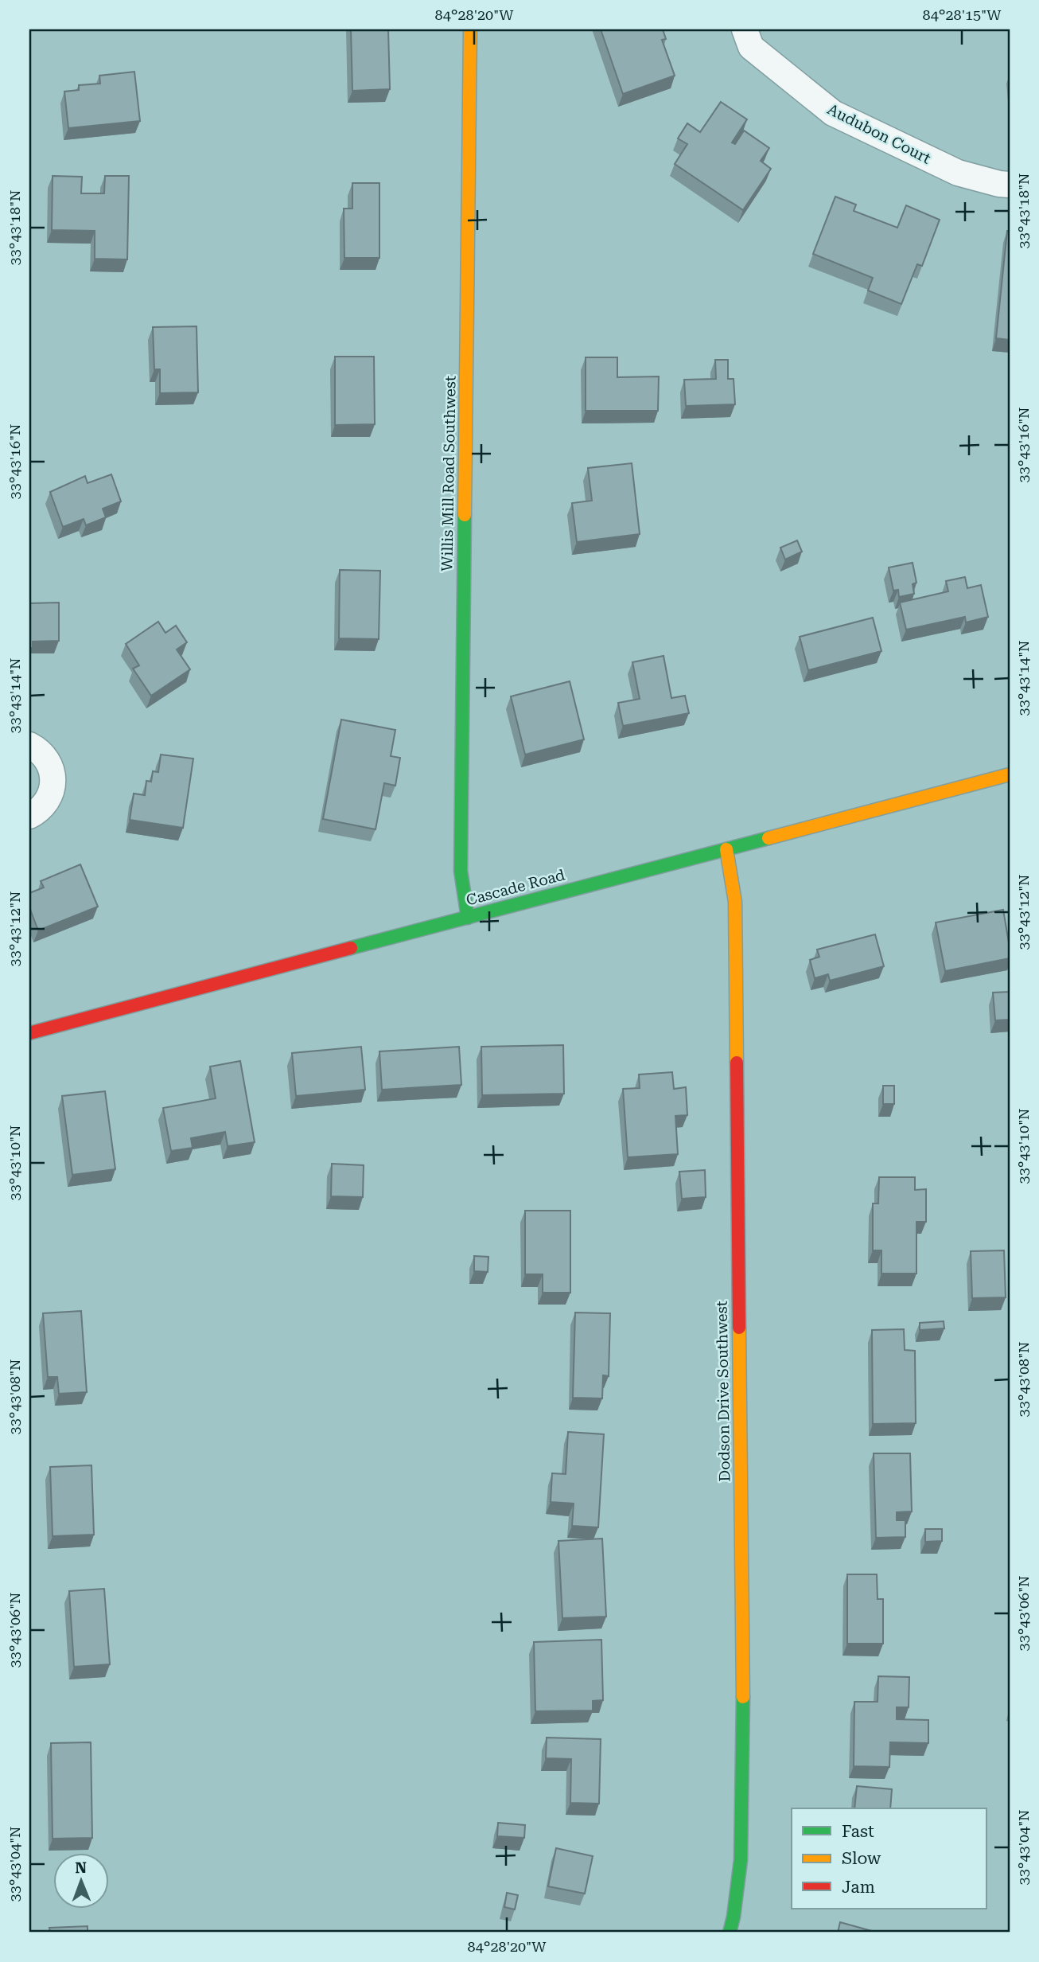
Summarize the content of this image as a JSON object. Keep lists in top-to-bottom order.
{
  "streets": {
    "street": [
      "Audubon Court",
      "Willis Mill Road Southwest",
      "Cascade Road",
      "Dodson Drive Southwest"
    ]
  },
  "crossings": [
    ["Willis Mill Road Southwest", "Cascade Road"],
    ["Cascade Road", "Dodson Drive Southwest"]
  ],
  "legend": ["Fast", "Slow", "Jam"],
  "north": "top",
  "coordinates": [
    "84°28'20\"W",
    "84°28'15\"W",
    "33°43'18\"N",
    "33°43'16\"N",
    "33°43'14\"N",
    "33°43'12\"N",
    "33°43'10\"N",
    "33°43'08\"N",
    "33°43'06\"N",
    "33°43'04\"N"
  ]
}
